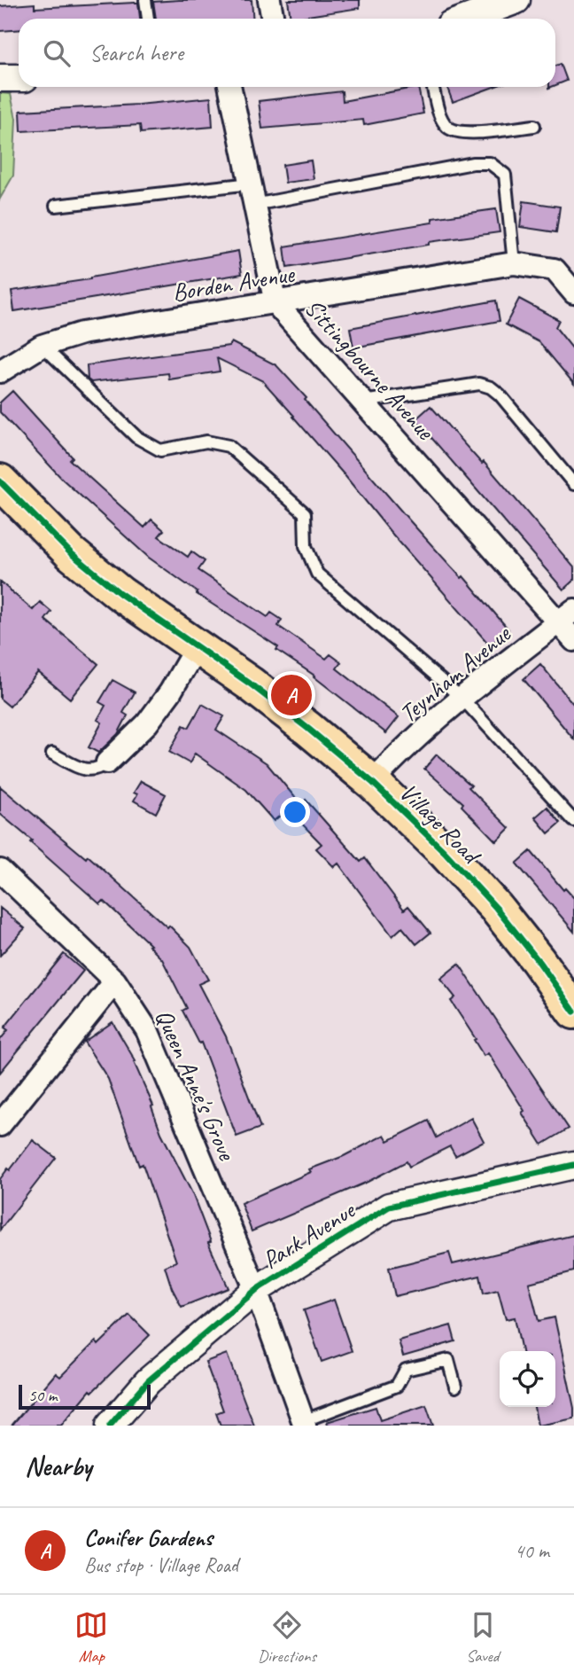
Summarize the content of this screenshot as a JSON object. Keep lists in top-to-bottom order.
{
  "streets": {
    "main road": ["Village Road"],
    "street": [
      "Borden Avenue",
      "Sittingbourne Avenue",
      "Teynham Avenue",
      "Queen Anne's Grove",
      "Park Avenue"
    ]
  },
  "crossings": [
    ["Borden Avenue", "Sittingbourne Avenue"],
    ["Sittingbourne Avenue", "Teynham Avenue"],
    ["Teynham Avenue", "Village Road"],
    ["Queen Anne's Grove", "Park Avenue"]
  ],
  "scale_bar": "50 m",
  "page": {
    "search": "Search here",
    "pins": "A",
    "scale": "50 m",
    "heading": "Nearby",
    "list": [
      {
        "mark": "A",
        "name": "Conifer Gardens",
        "note": "Bus stop · Village Road",
        "value": "40 m"
      }
    ],
    "nav": ["Map", "Directions", "Saved"]
  }
}
